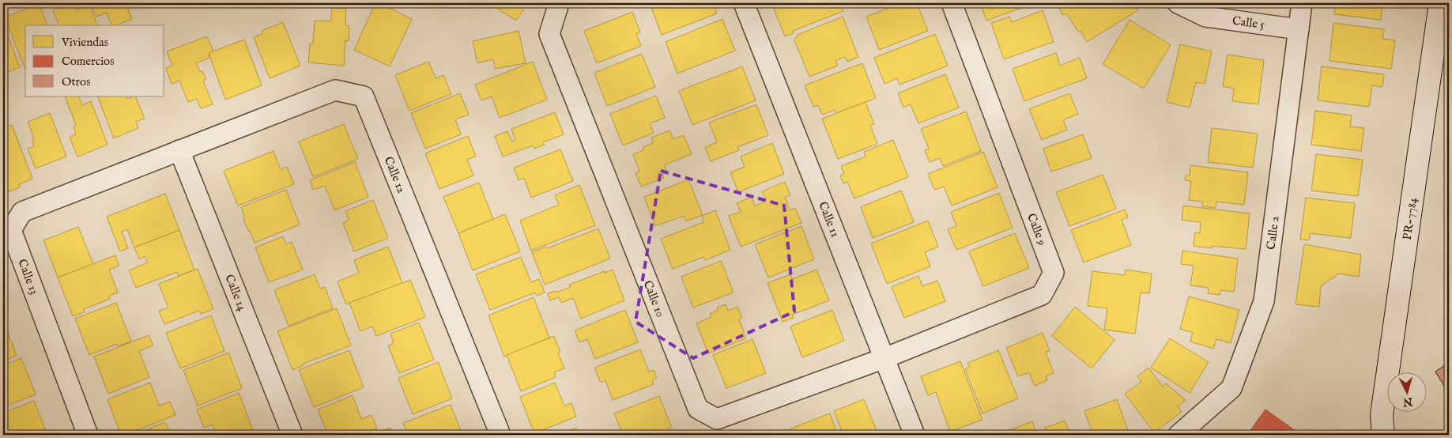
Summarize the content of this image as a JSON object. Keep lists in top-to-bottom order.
{
  "streets": {
    "street": [
      "Calle 5",
      "Calle 12",
      "Calle 11",
      "PR-7784",
      "Calle 9",
      "Calle 2",
      "Calle 13",
      "Calle 14",
      "Calle 10"
    ]
  },
  "crossings": [
    ["Calle 5", "Calle 2"],
    ["Calle 12", "Calle 13"],
    ["Calle 12", "Calle 14"],
    ["Calle 11", "Calle 9"],
    ["Calle 11", "Calle 10"],
    ["Calle 9", "Calle 10"],
    ["Calle 13", "Calle 14"]
  ],
  "legend": ["Viviendas", "Comercios", "Otros"],
  "north": "bottom"
}
